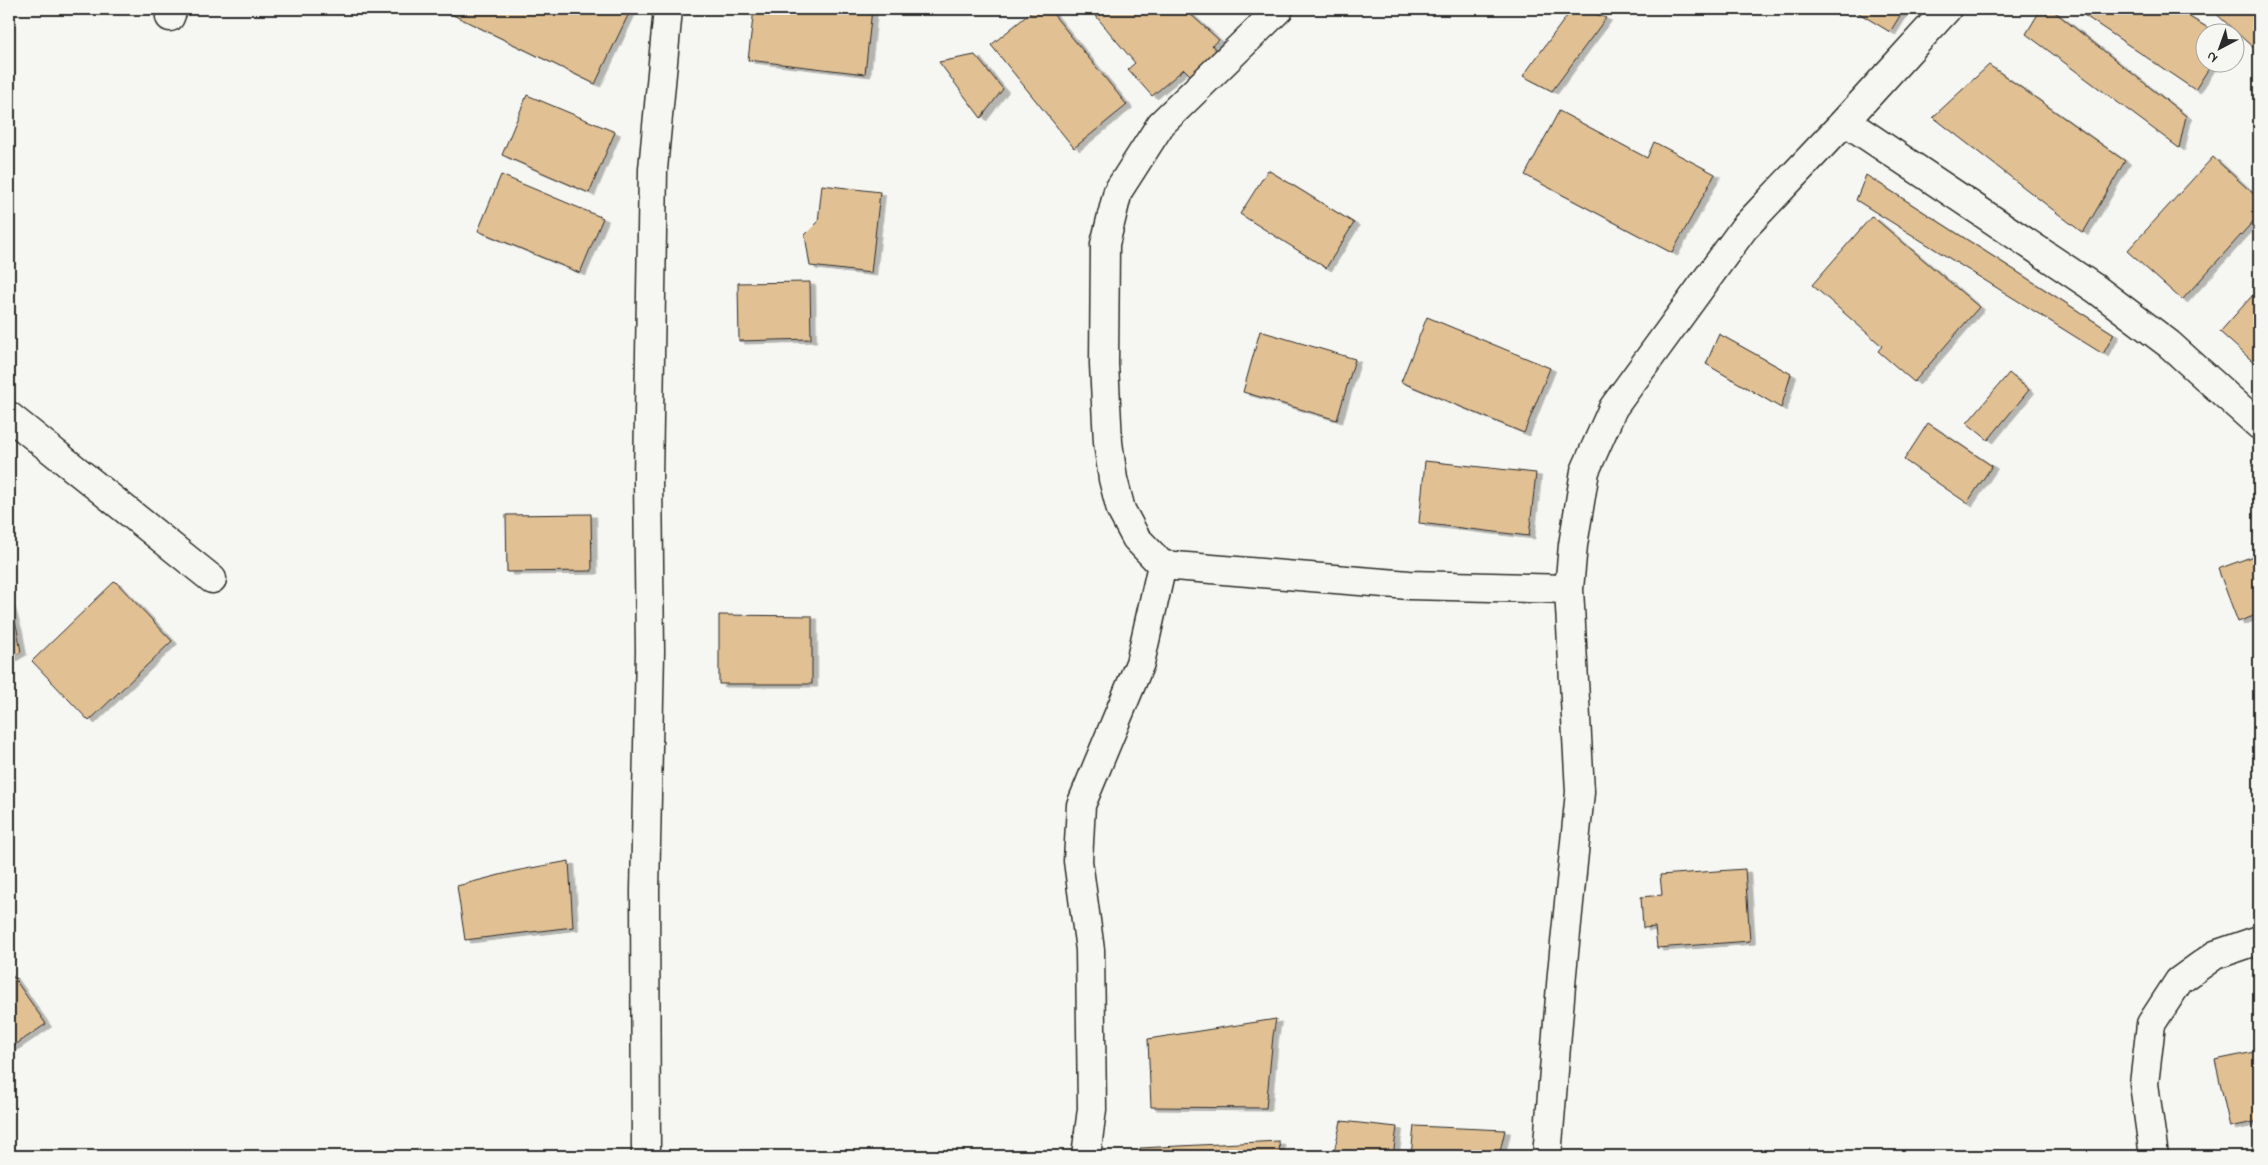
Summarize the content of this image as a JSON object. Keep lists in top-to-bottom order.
{
  "north": "bottom left"
}
